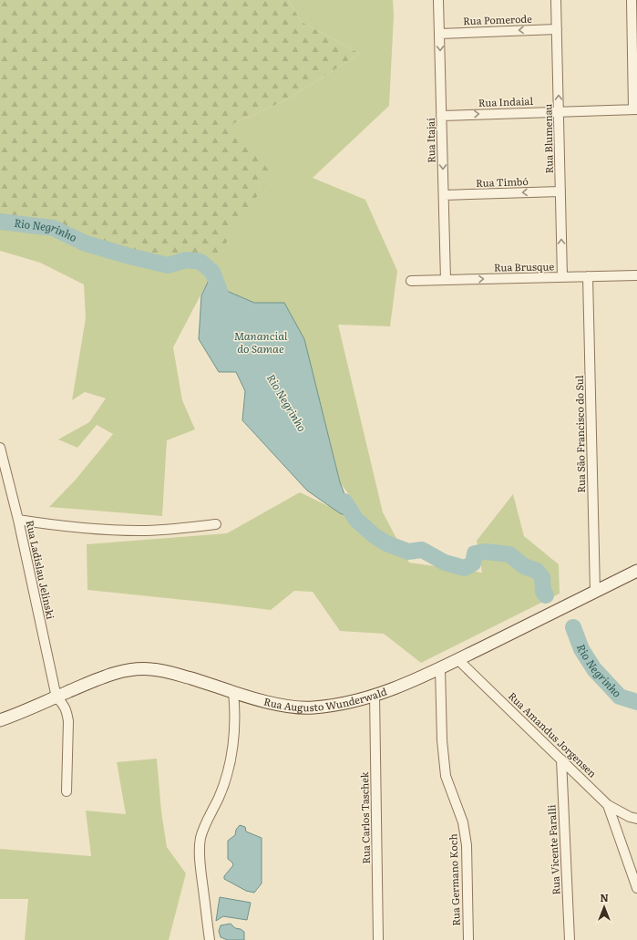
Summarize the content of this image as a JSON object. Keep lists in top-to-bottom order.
{
  "streets": {
    "main road": ["Rua Augusto Wunderwald"],
    "street": [
      "Rua Pomerode",
      "Rua Indaial",
      "Rua Blumenau",
      "Rua Itajaí",
      "Rua Timbó",
      "Rua Brusque",
      "Rua São Francisco do Sul",
      "Rua Ladislau Jelinski",
      "Rua Amandus Jorgensen",
      "Rua Carlos Taschek",
      "Rua Vicente Faralli",
      "Rua Germano Koch"
    ]
  },
  "crossings": [
    ["Rua Pomerode", "Rua Blumenau"],
    ["Rua Pomerode", "Rua Itajaí"],
    ["Rua Indaial", "Rua Blumenau"],
    ["Rua Indaial", "Rua Itajaí"],
    ["Rua Blumenau", "Rua Timbó"],
    ["Rua Blumenau", "Rua Brusque"],
    ["Rua Itajaí", "Rua Timbó"],
    ["Rua Itajaí", "Rua Brusque"],
    ["Rua Brusque", "Rua São Francisco do Sul"],
    ["Rua São Francisco do Sul", "Rua Augusto Wunderwald"],
    ["Rua Ladislau Jelinski", "Rua Augusto Wunderwald"],
    ["Rua Augusto Wunderwald", "Rua Amandus Jorgensen"],
    ["Rua Augusto Wunderwald", "Rua Carlos Taschek"],
    ["Rua Augusto Wunderwald", "Rua Germano Koch"],
    ["Rua Amandus Jorgensen", "Rua Vicente Faralli"]
  ],
  "one_way": [
    "Rua Pomerode",
    "Rua Indaial",
    "Rua Itajaí",
    "Rua Timbó",
    "Rua Brusque"
  ],
  "water": ["Rio Negrinho", "Manancial do Samae"],
  "north": "top"
}
